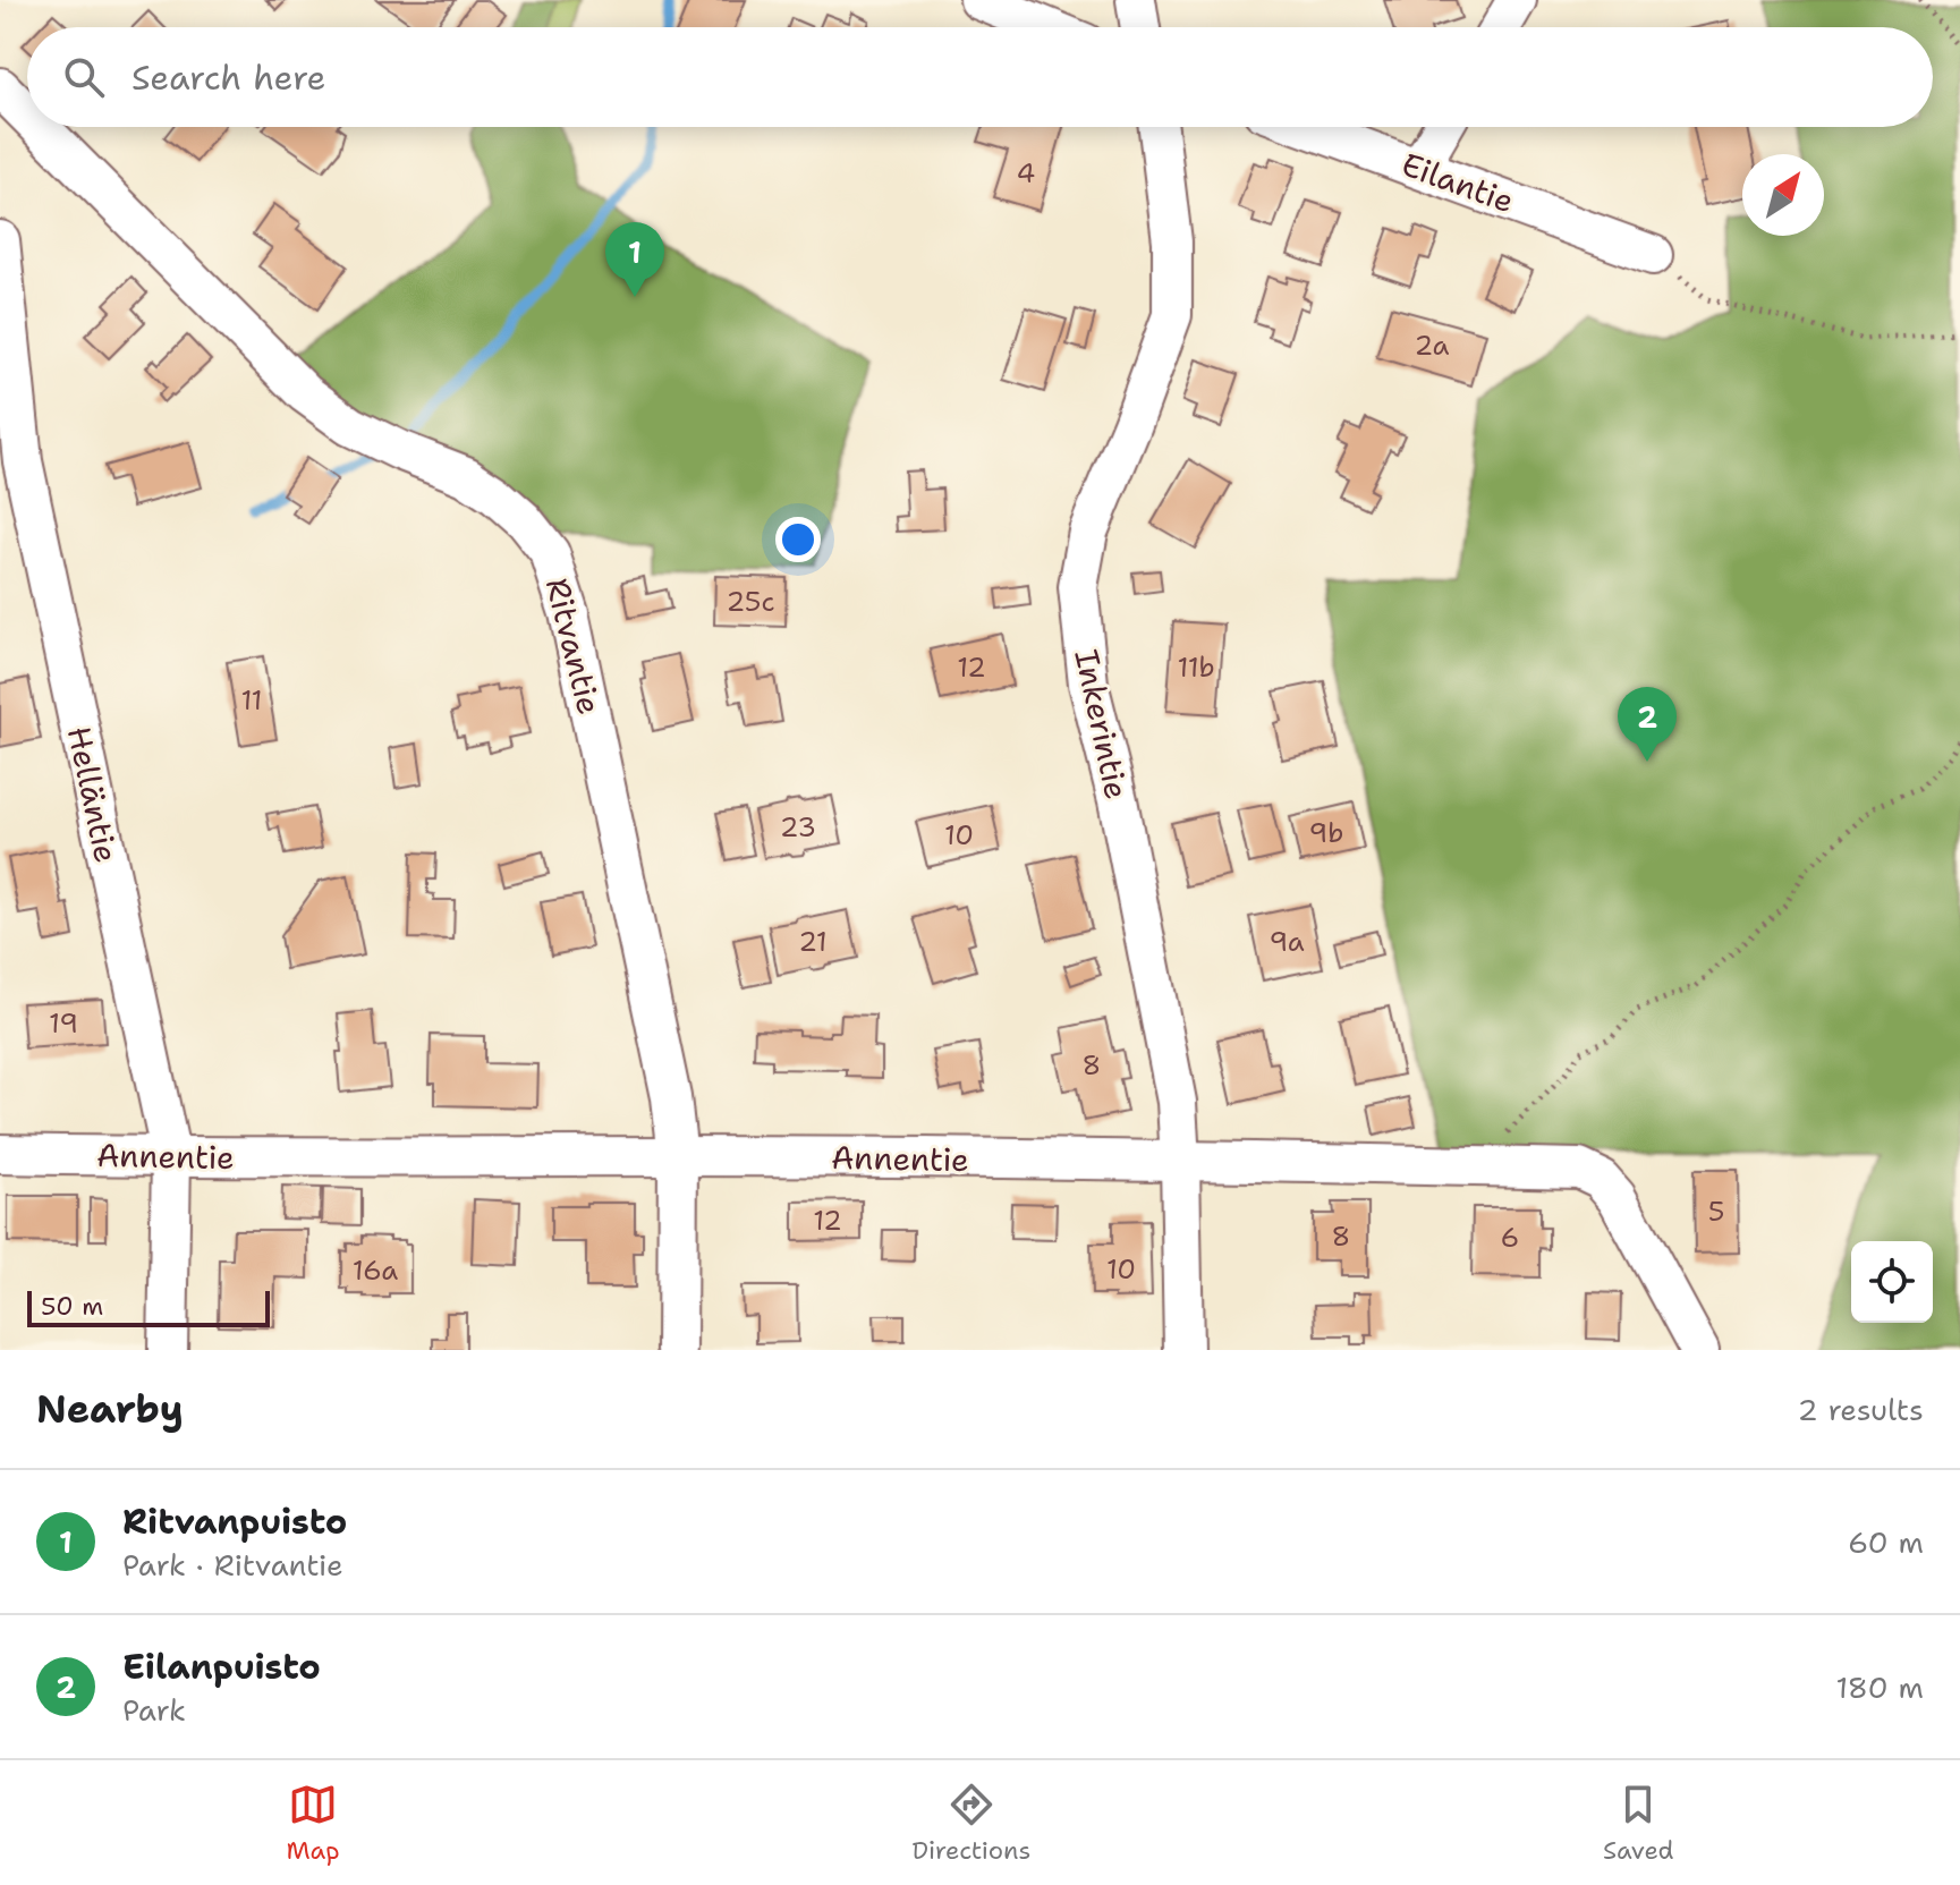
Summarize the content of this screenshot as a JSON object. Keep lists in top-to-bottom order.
{
  "streets": {
    "street": [
      "Eilantie",
      "Ritvantie",
      "Inkerintie",
      "Helläntie",
      "Annentie"
    ]
  },
  "crossings": [
    ["Ritvantie", "Annentie"],
    ["Inkerintie", "Annentie"],
    ["Helläntie", "Annentie"]
  ],
  "house_numbers": [
    "4",
    "2a",
    "25c",
    "12",
    "11b",
    "11",
    "23",
    "9b",
    "10",
    "21",
    "9a",
    "19",
    "8",
    "5",
    "12",
    "8",
    "6",
    "10",
    "16a"
  ],
  "scale_bar": "50 m",
  "north": "top right",
  "page": {
    "search": "Search here",
    "pins": ["1", "2"],
    "scale": "50 m",
    "heading": ["Nearby", "2 results"],
    "list": [
      {
        "mark": "1",
        "name": "Ritvanpuisto",
        "note": "Park · Ritvantie",
        "value": "60 m"
      },
      {
        "mark": "2",
        "name": "Eilanpuisto",
        "note": "Park",
        "value": "180 m"
      }
    ],
    "nav": ["Map", "Directions", "Saved"]
  }
}
